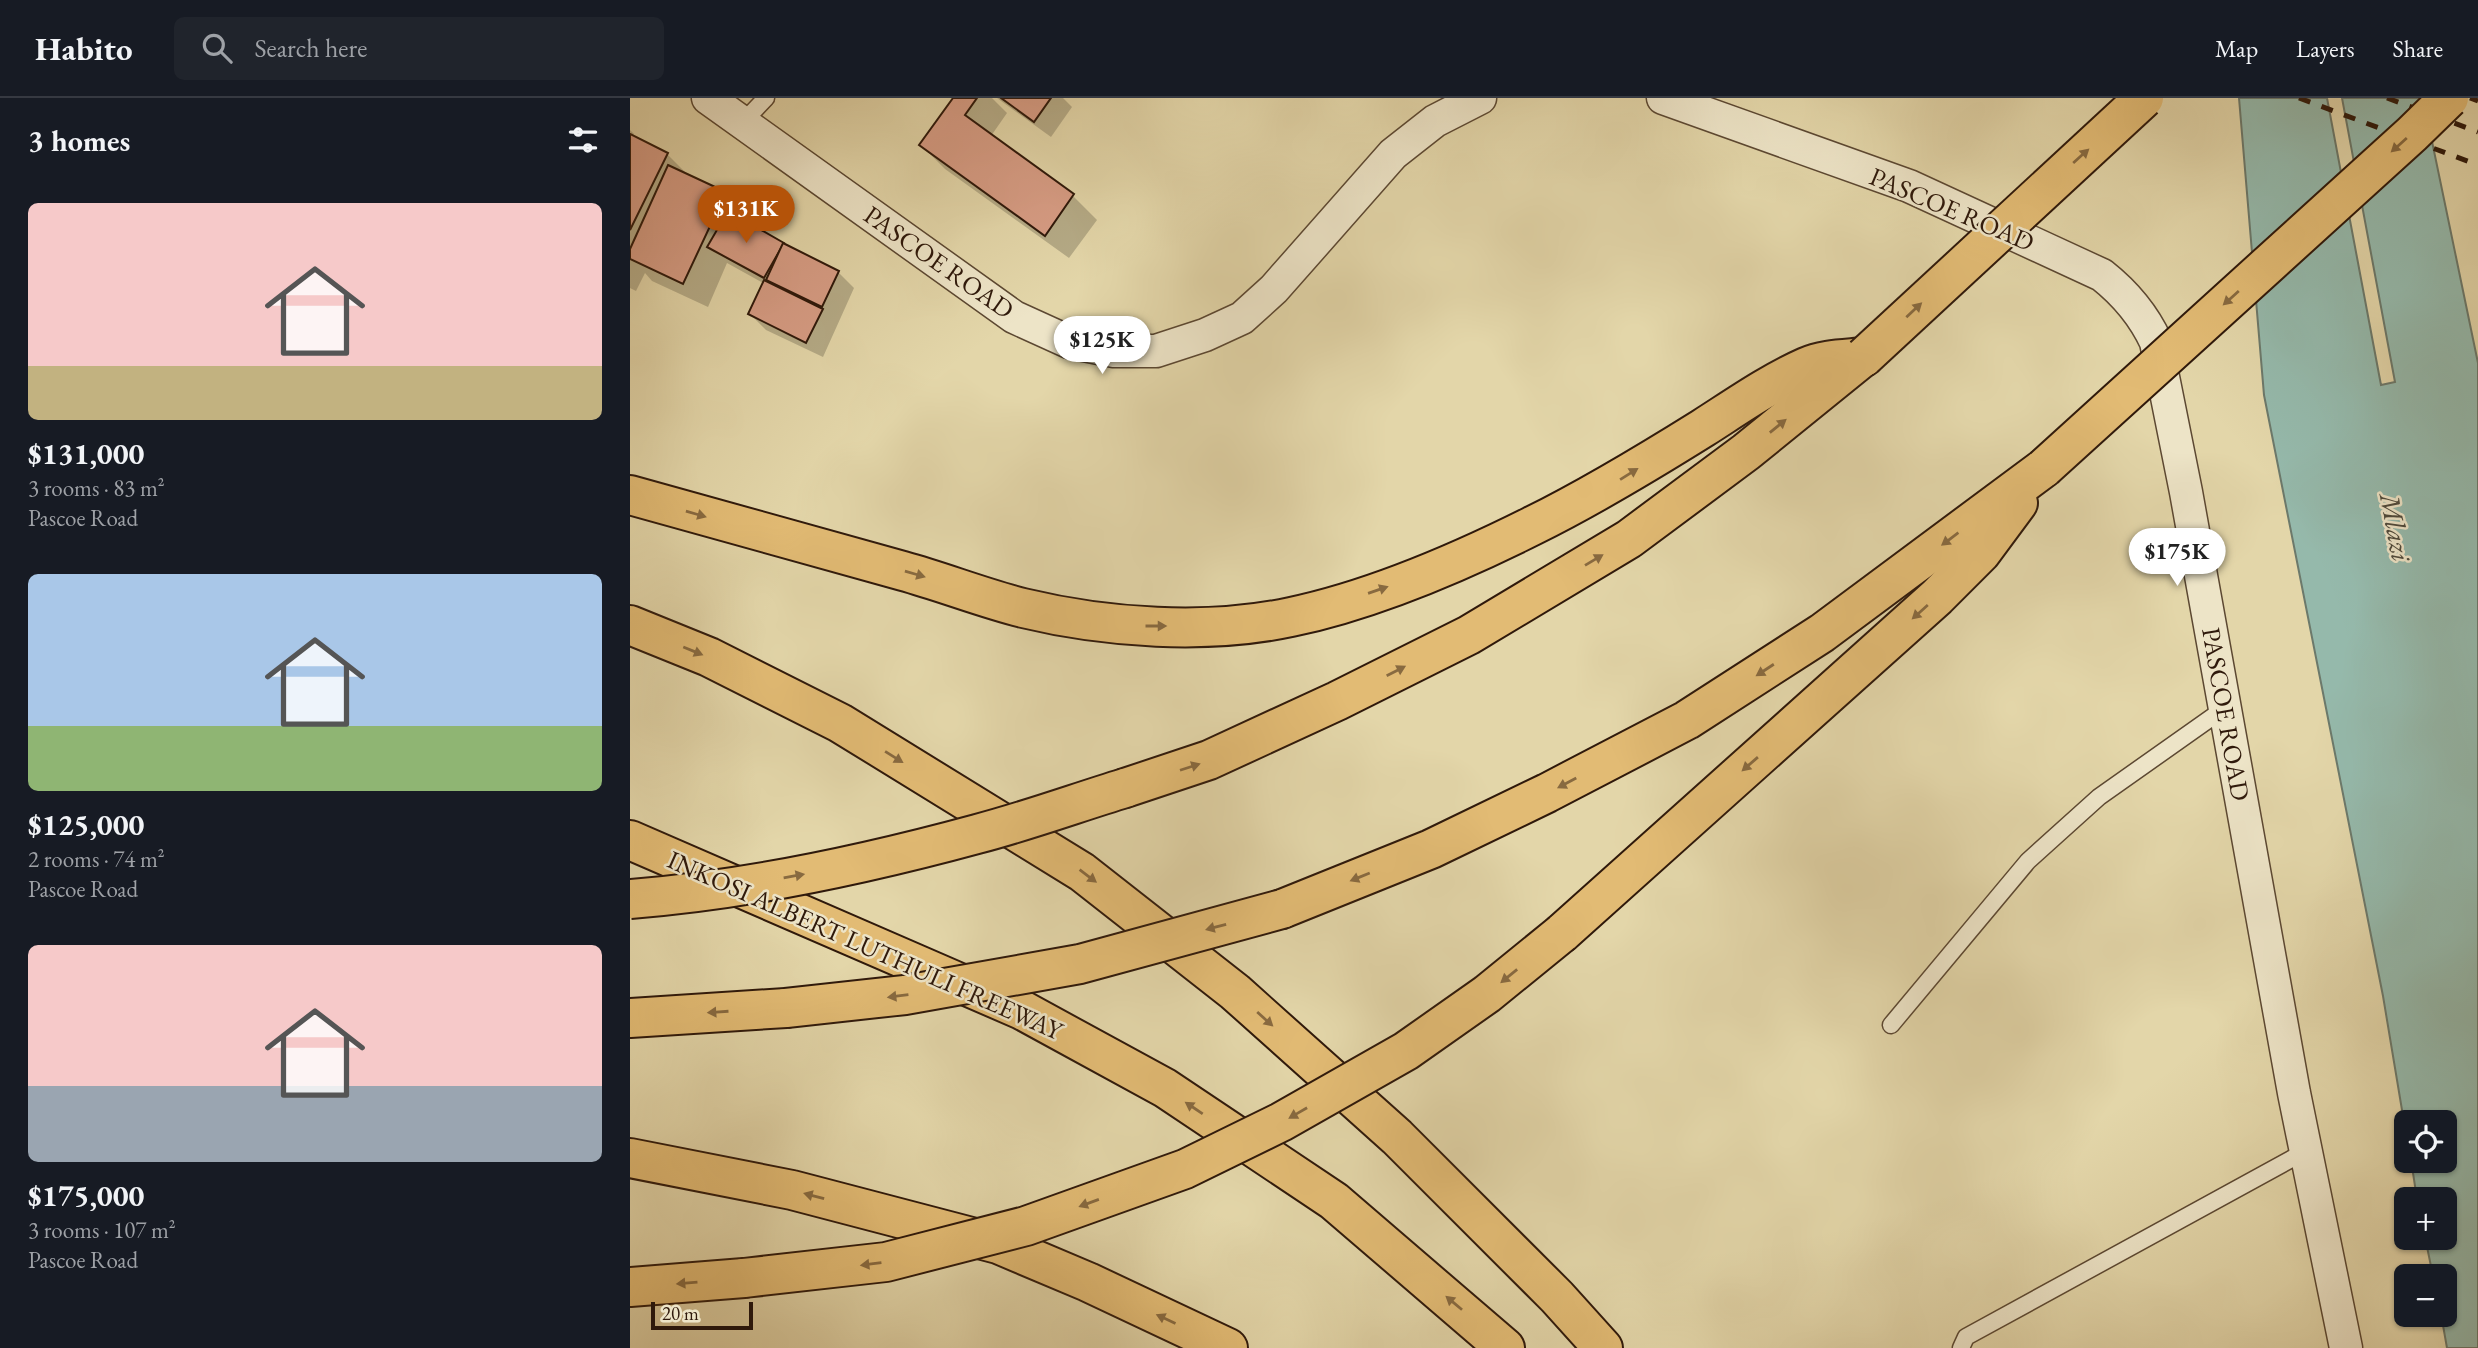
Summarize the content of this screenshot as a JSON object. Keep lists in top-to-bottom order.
{
  "streets": {
    "highway": ["INKOSI ALBERT LUTHULI FREEWAY"],
    "street": ["PASCOE ROAD"]
  },
  "water": ["Mlazi"],
  "scale_bar": "20 m",
  "page": {
    "header": "Habito",
    "search": "Search here",
    "nav": ["Map", "Layers", "Share"],
    "heading": "3 homes",
    "list": [
      {
        "name": "$131,000",
        "note": "3 rooms · 83 m² · Pascoe Road"
      },
      {
        "name": "$125,000",
        "note": "2 rooms · 74 m² · Pascoe Road"
      },
      {
        "name": "$175,000",
        "note": "3 rooms · 107 m² · Pascoe Road"
      }
    ],
    "price": ["$131K", "$125K", "$175K"],
    "map_buttons": ["+", "−"],
    "scale": "20 m"
  }
}
